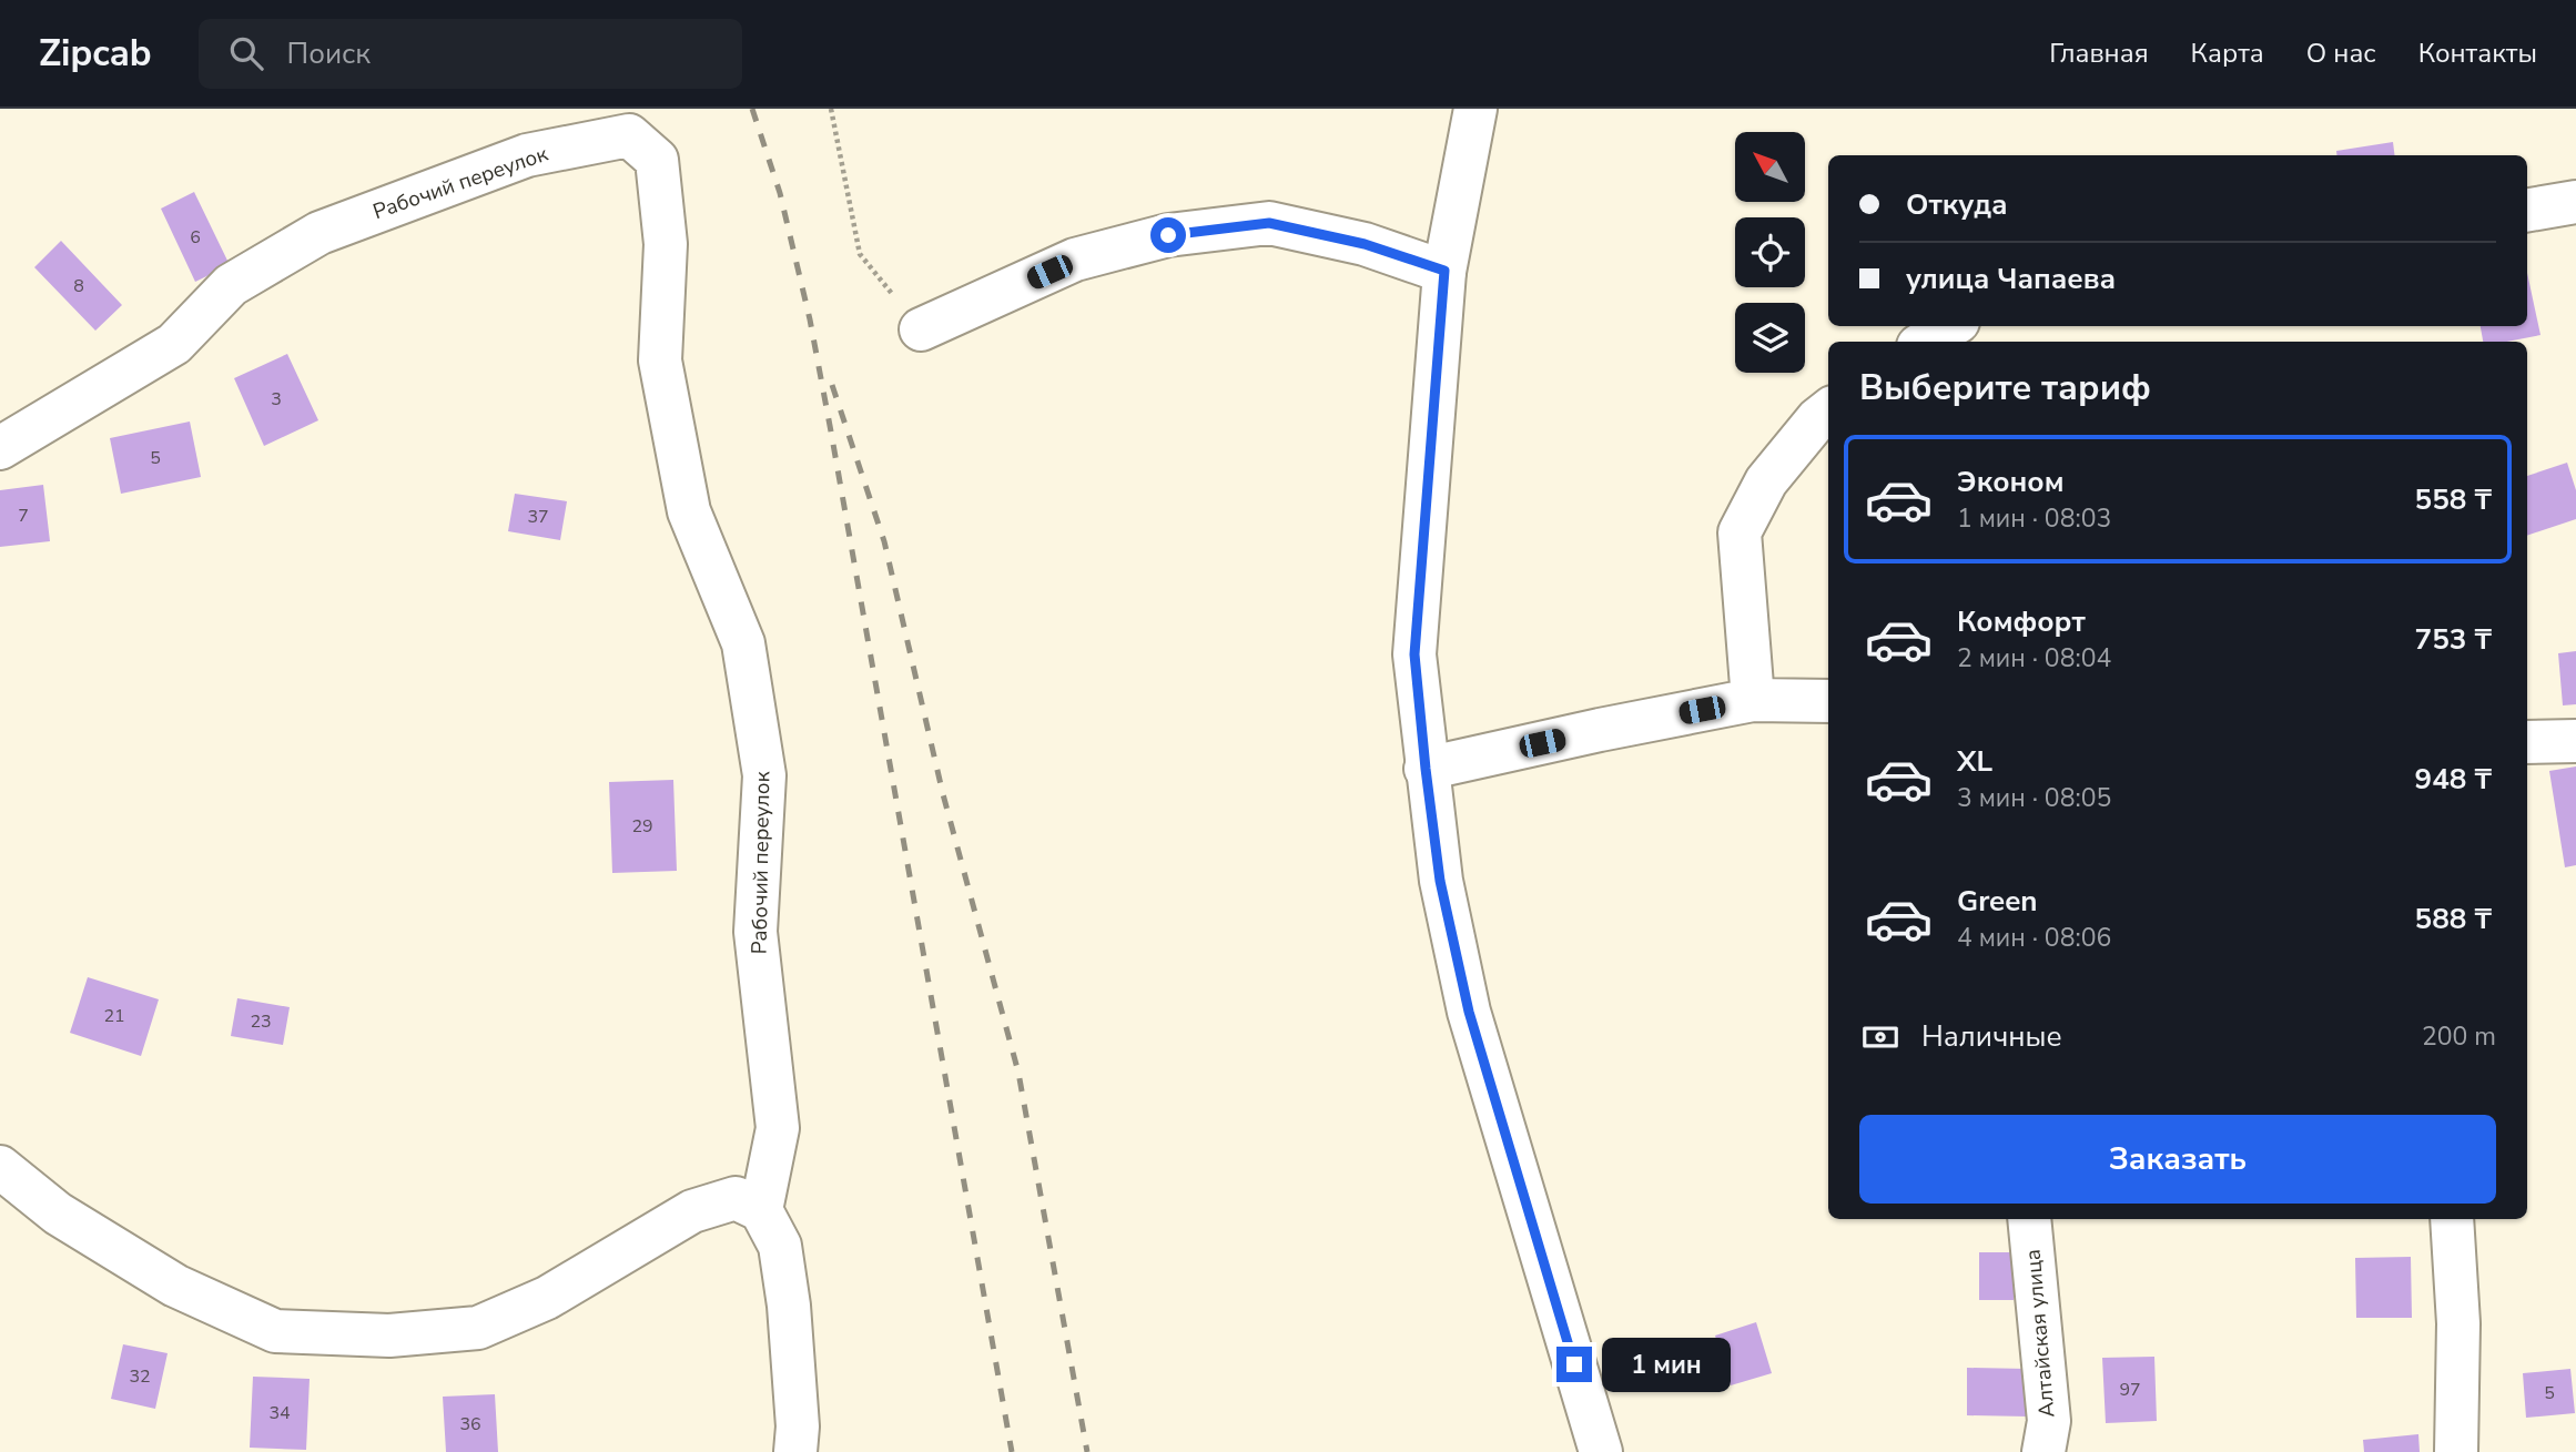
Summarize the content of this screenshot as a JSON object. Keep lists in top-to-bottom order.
{
  "streets": {
    "street": ["Рабочий переулок", "Алтайская улица"]
  },
  "house_numbers": [
    "6",
    "8",
    "3",
    "5",
    "7",
    "37",
    "29",
    "21",
    "23",
    "32",
    "97",
    "5",
    "34",
    "36"
  ],
  "north": "top left",
  "page": {
    "header": "Zipcab",
    "search": "Поиск",
    "nav": [
      "Главная",
      "Карта",
      "О нас",
      "Контакты"
    ],
    "banner": ["Откуда", "улица Чапаева"],
    "heading": "Выберите тариф",
    "list": [
      {
        "name": "Эконом",
        "note": "1 мин · 08:03",
        "value": "558 ₸"
      },
      {
        "name": "Комфорт",
        "note": "2 мин · 08:04",
        "value": "753 ₸"
      },
      {
        "name": "XL",
        "note": "3 мин · 08:05",
        "value": "948 ₸"
      },
      {
        "name": "Green",
        "note": "4 мин · 08:06",
        "value": "588 ₸"
      }
    ],
    "pay": ["Наличные", "200 m"],
    "buttons": "Заказать",
    "bubble": "1 мин"
  }
}
